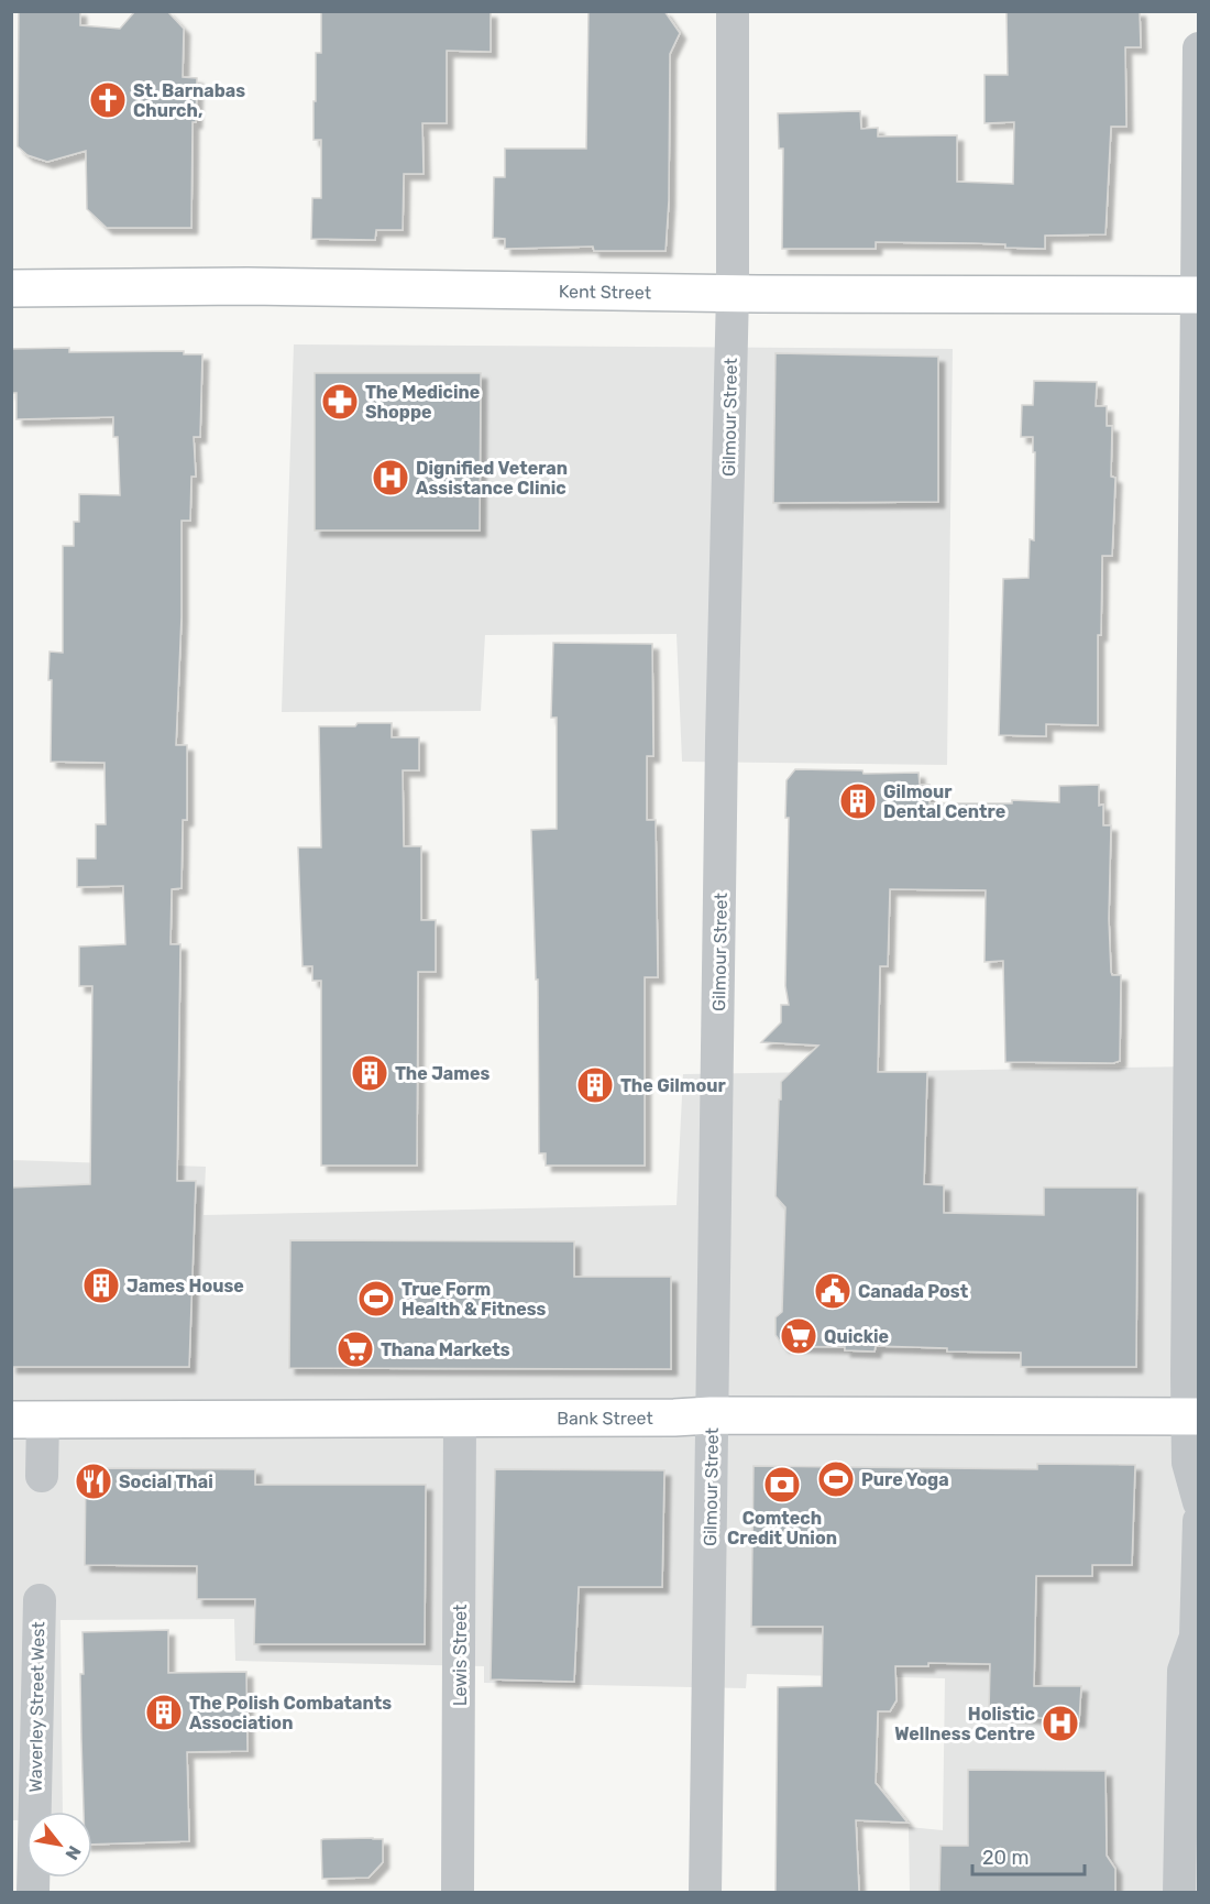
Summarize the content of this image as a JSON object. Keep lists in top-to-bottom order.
{
  "streets": {
    "main road": ["Kent Street", "Bank Street"],
    "street": ["Gilmour Street", "Lewis Street", "Waverley Street West"]
  },
  "crossings": [
    ["Kent Street", "Gilmour Street"],
    ["Gilmour Street", "Bank Street"],
    ["Bank Street", "Lewis Street"]
  ],
  "places": {
    "church": ["St. Barnabas Church,"],
    "pharmacy": ["The Medicine Shoppe"],
    "hospital": ["Dignified Veteran Assistance Clinic", "Holistic Wellness Centre"],
    "building": [
      "Gilmour Dental Centre",
      "The James",
      "The Gilmour",
      "James House",
      "The Polish Combatants Association"
    ],
    "public building": ["Canada Post"],
    "sports": ["True Form Health & Fitness", "Pure Yoga"],
    "supermarket": ["Quickie", "Thana Markets"],
    "restaurant": ["Social Thai"],
    "bank": ["Comtech Credit Union"]
  },
  "scale_bar": "20 m",
  "north": "bottom right"
}
